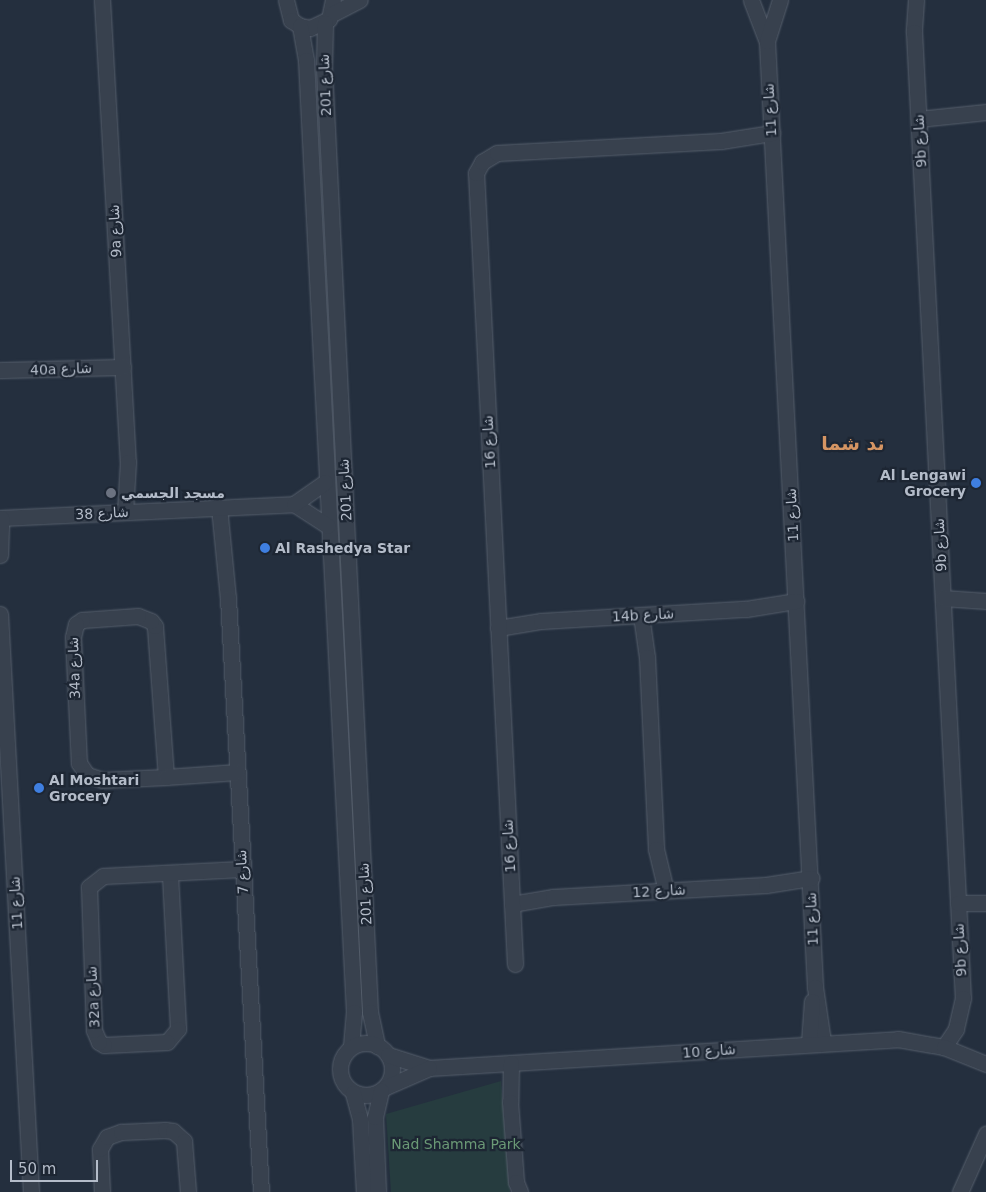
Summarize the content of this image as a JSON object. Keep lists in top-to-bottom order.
{
  "streets": {
    "street": [
      "شارع 201",
      "شارع 11",
      "9b شارع",
      "9a شارع",
      "40a شارع",
      "شارع 16",
      "شارع 38",
      "14b شارع",
      "34a شارع",
      "شارع 7",
      "شارع 12",
      "32a شارع",
      "شارع 10"
    ]
  },
  "crossings": [
    ["شارع 201", "شارع 10"],
    ["شارع 11", "شارع 16"],
    ["شارع 11", "14b شارع"],
    ["شارع 11", "شارع 12"],
    ["شارع 11", "شارع 10"],
    ["9b شارع", "شارع 10"],
    ["9a شارع", "40a شارع"],
    ["9a شارع", "شارع 38"],
    ["شارع 16", "14b شارع"],
    ["شارع 16", "شارع 12"],
    ["شارع 38", "شارع 7"],
    ["34a شارع", "شارع 7"],
    ["شارع 7", "32a شارع"]
  ],
  "districts": ["ند شما"],
  "parks": ["Nad Shamma Park"],
  "places": [
    "Al Lengawi Grocery",
    "مسجد الجسمي",
    "Al Rashedya Star",
    "Al Moshtari Grocery"
  ],
  "scale_bar": "50 m"
}
